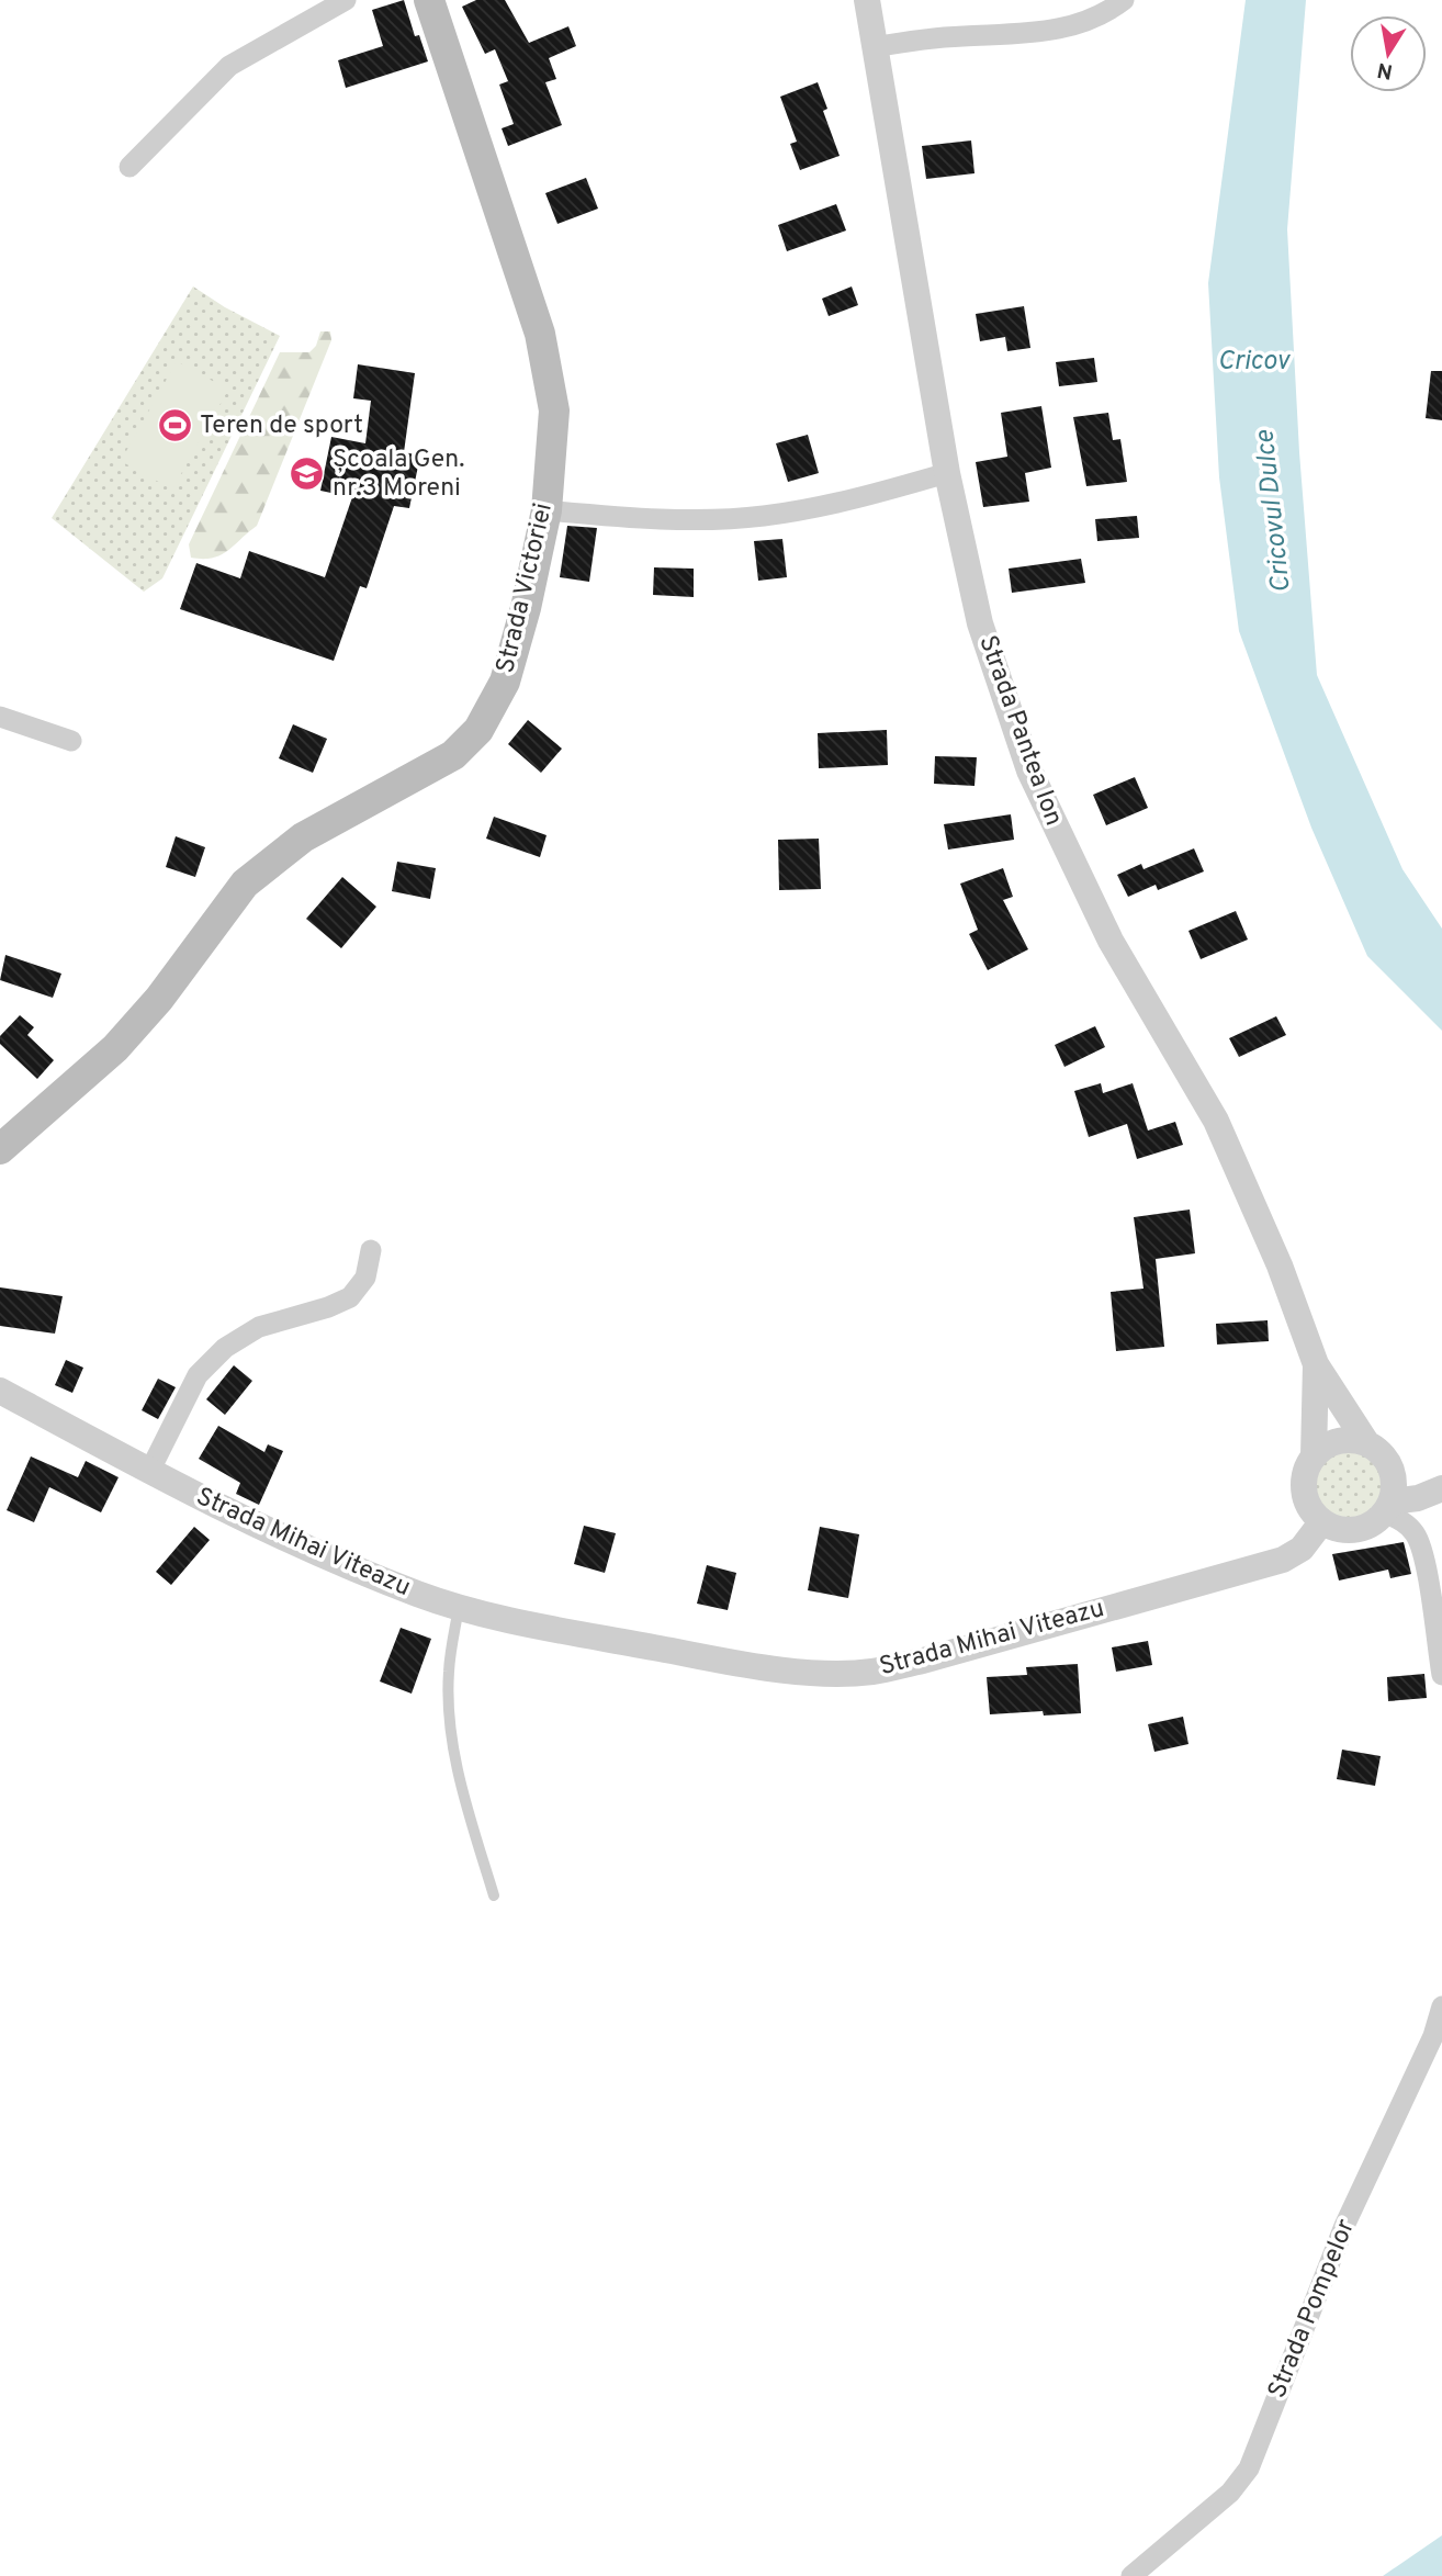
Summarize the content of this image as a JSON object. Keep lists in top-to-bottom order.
{
  "streets": {
    "main road": ["Strada Victoriei"],
    "street": ["Strada Pantea Ion", "Strada Mihai Viteazu", "Strada Pompelor"]
  },
  "crossings": [
    ["Strada Pantea Ion", "Strada Mihai Viteazu"]
  ],
  "water": ["Cricov", "Cricovul Dulce"],
  "places": {
    "sports": ["Teren de sport"],
    "school or university": ["Școala Gen. nr.3 Moreni"]
  },
  "north": "bottom"
}
